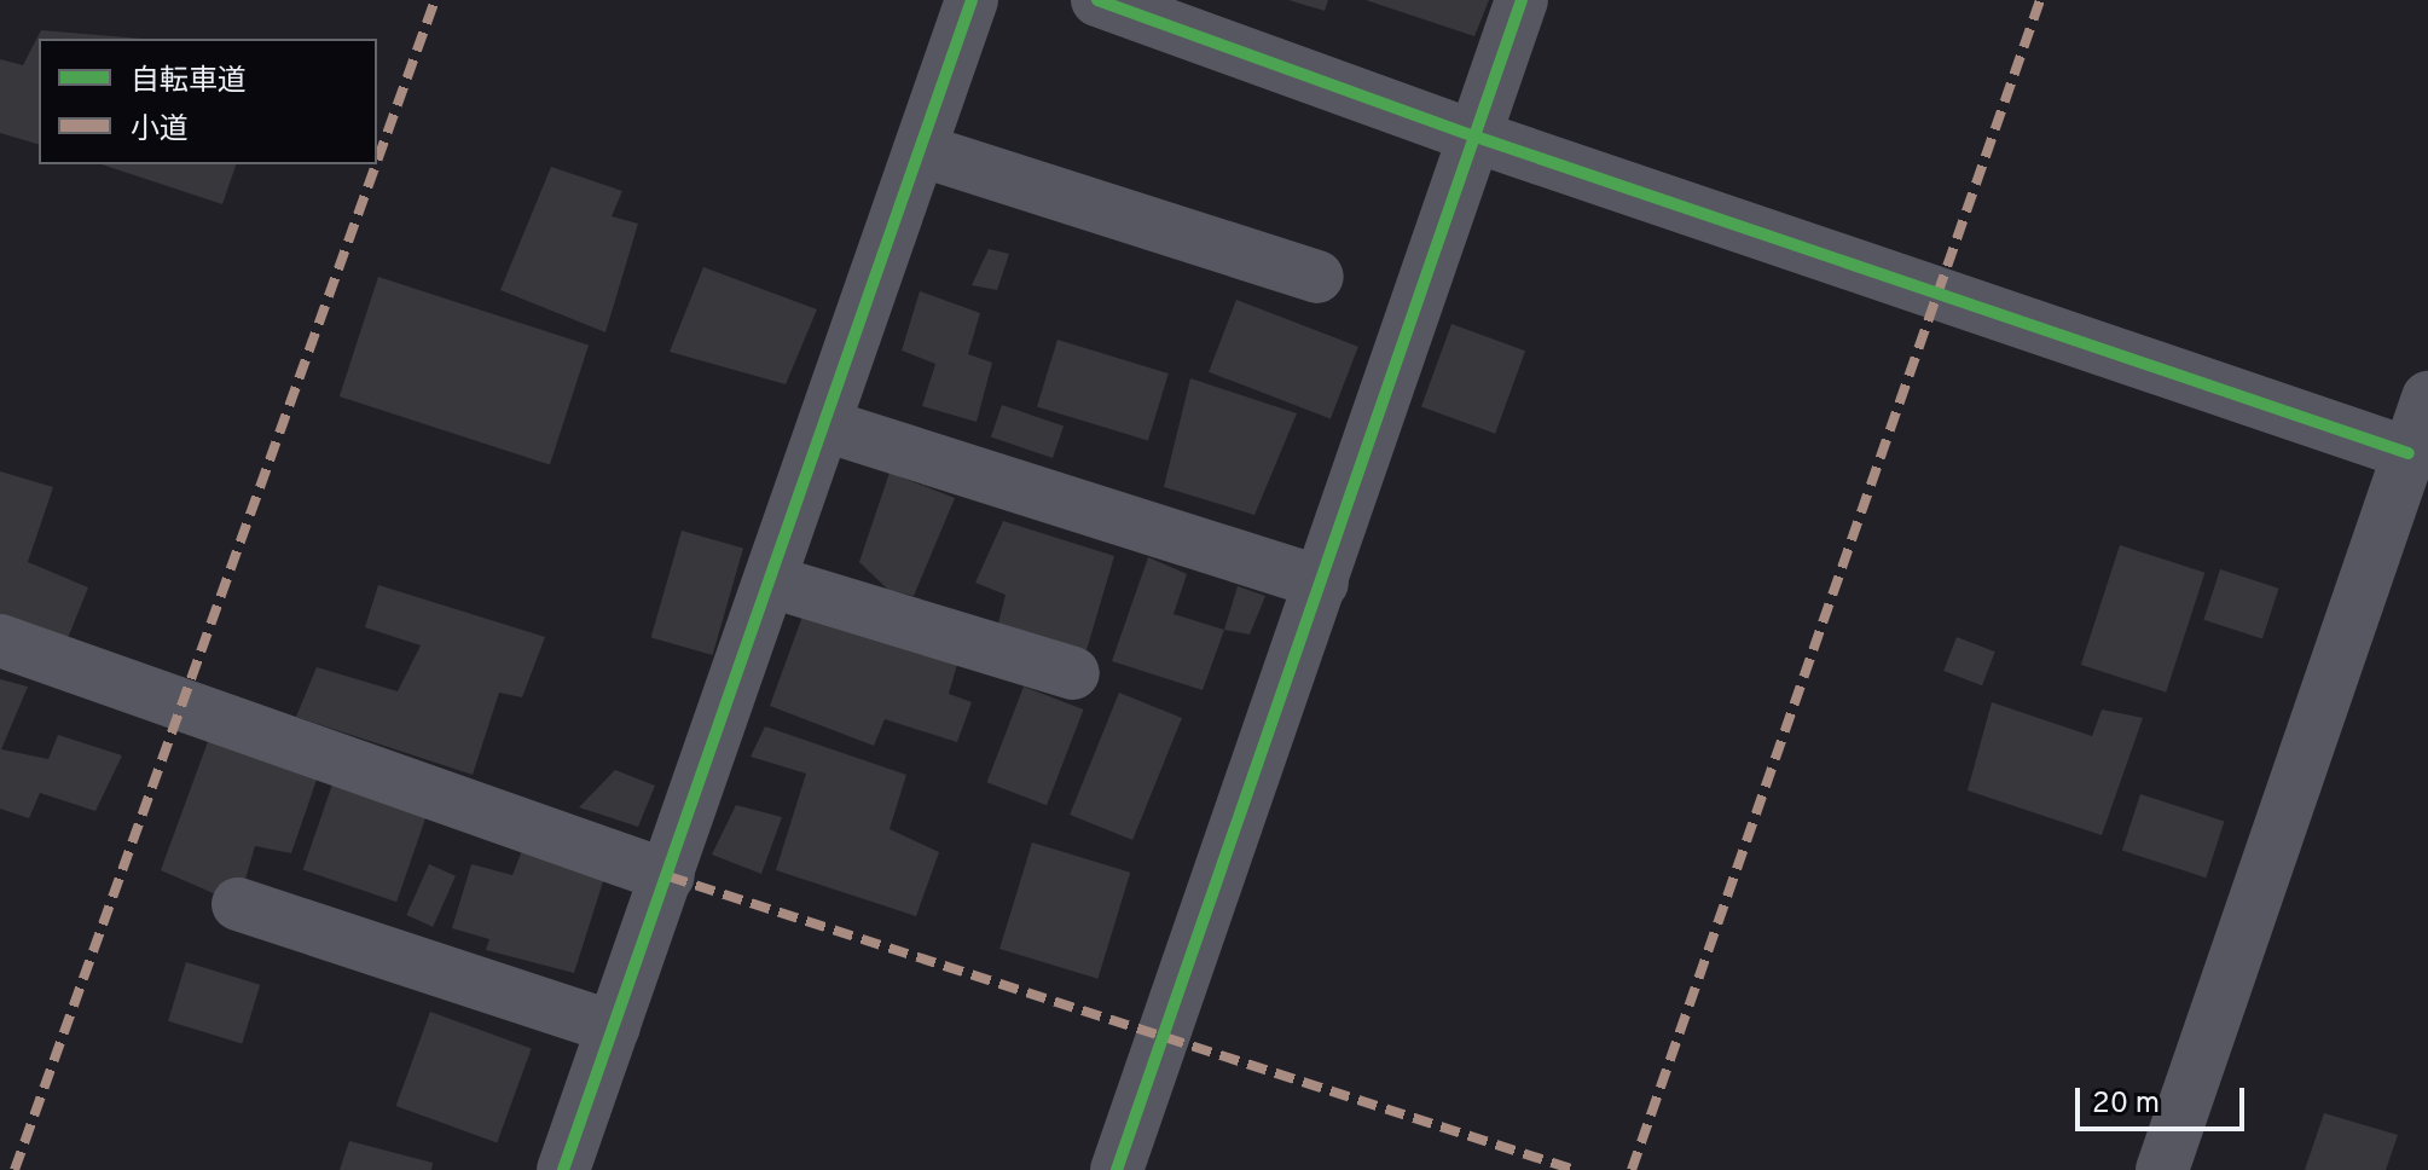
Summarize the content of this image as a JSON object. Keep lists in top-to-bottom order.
{
  "legend": ["自転車道", "小道"],
  "scale_bar": "20 m"
}
